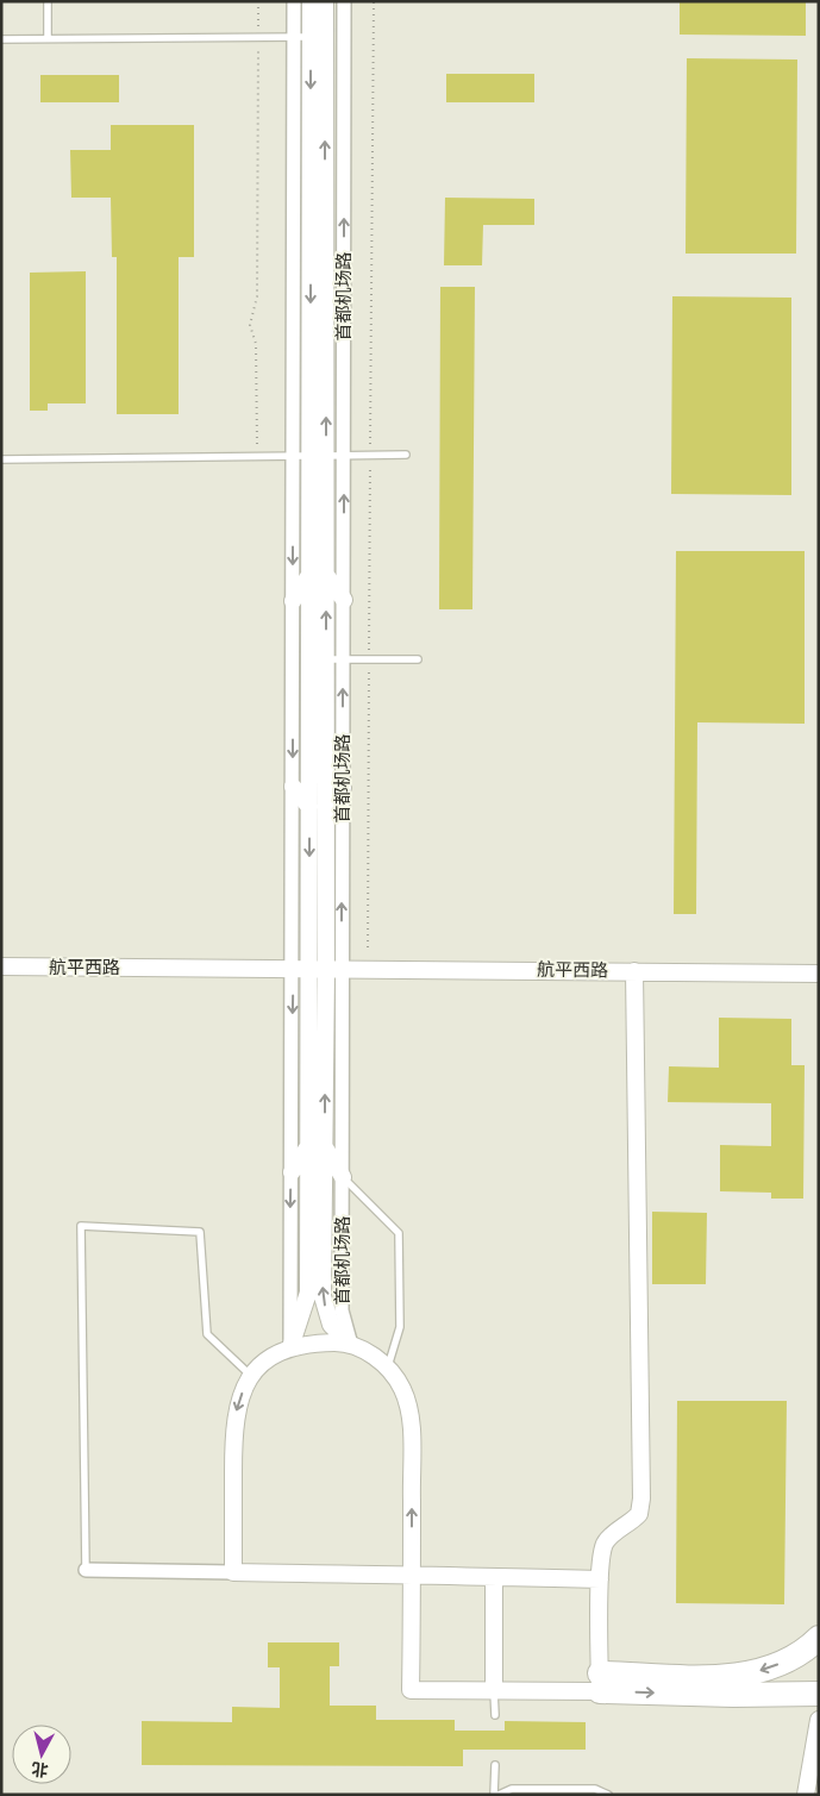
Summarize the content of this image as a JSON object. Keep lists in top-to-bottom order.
{
  "streets": {
    "street": ["首都机场路", "航平西路"]
  },
  "crossings": [
    ["首都机场路", "航平西路"]
  ],
  "north": "bottom"
}
